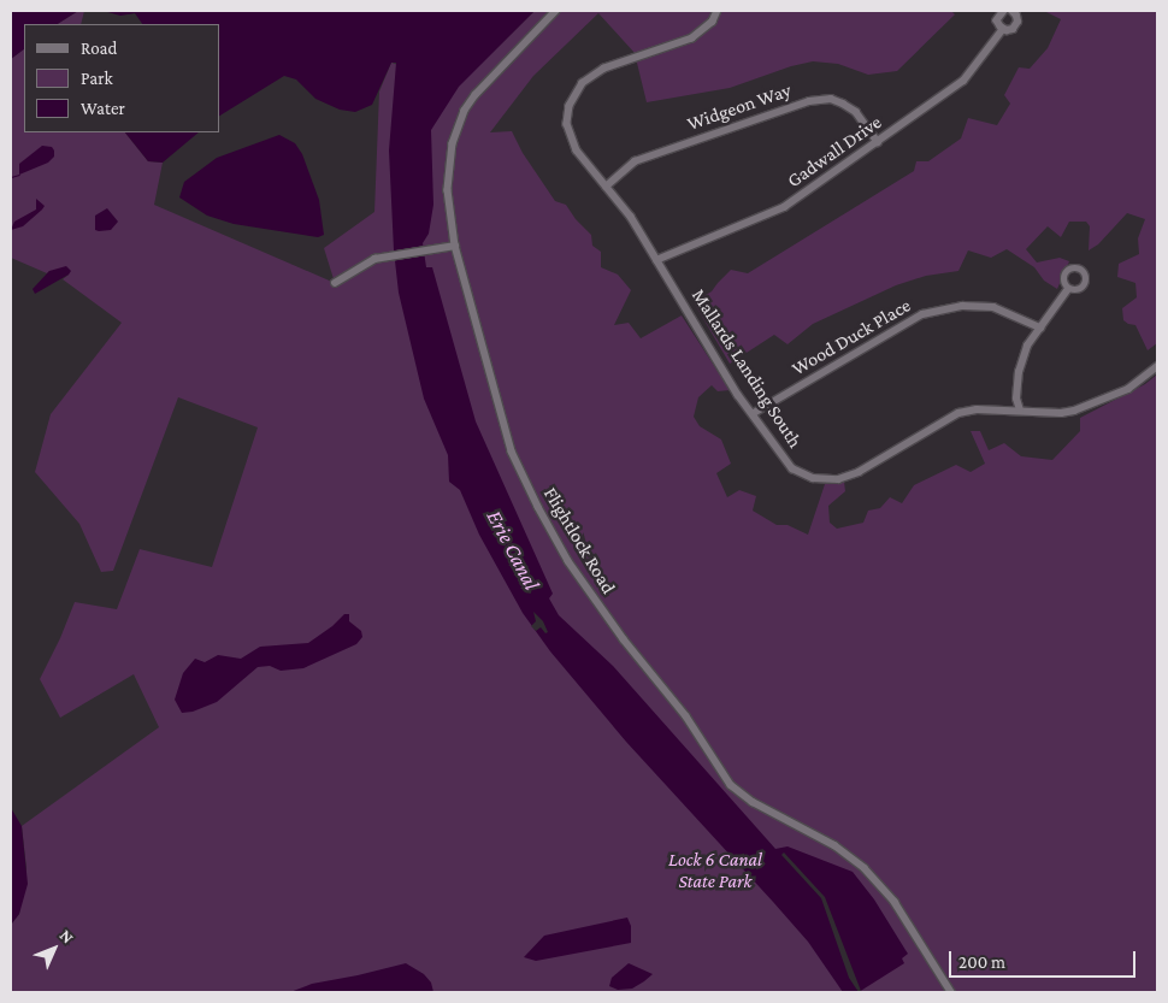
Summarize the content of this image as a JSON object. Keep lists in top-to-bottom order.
{
  "streets": {
    "street": [
      "Widgeon Way",
      "Gadwall Drive",
      "Wood Duck Place",
      "Mallards Landing South",
      "Flightlock Road"
    ]
  },
  "crossings": [
    ["Widgeon Way", "Gadwall Drive"],
    ["Widgeon Way", "Mallards Landing South"],
    ["Gadwall Drive", "Mallards Landing South"],
    ["Wood Duck Place", "Mallards Landing South"]
  ],
  "water": ["Erie Canal"],
  "parks": ["Lock 6 Canal State Park"],
  "legend": ["Road", "Park", "Water"],
  "scale_bar": "200 m",
  "north": "top right"
}
